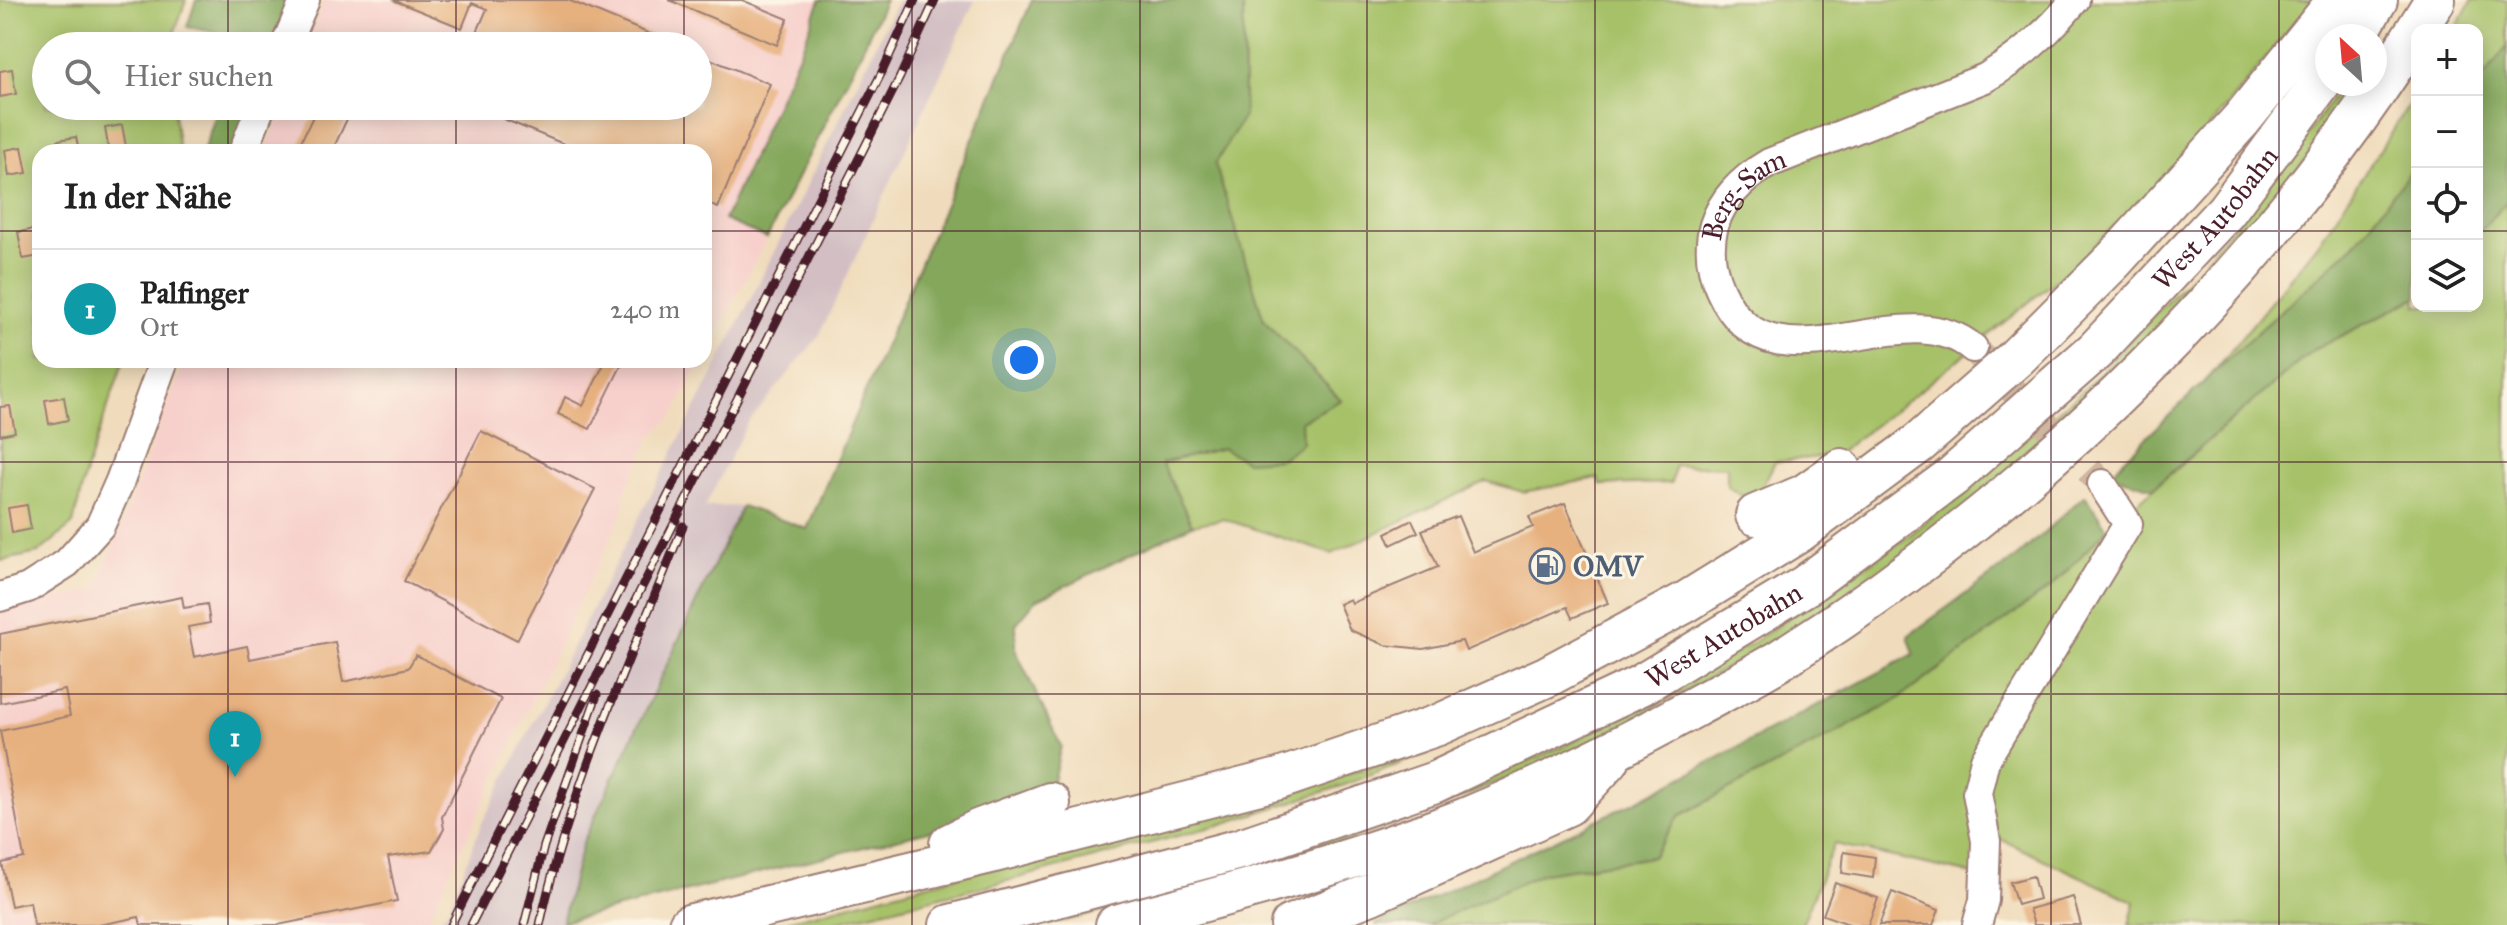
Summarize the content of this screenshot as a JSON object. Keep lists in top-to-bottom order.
{
  "streets": {
    "highway": ["West Autobahn"],
    "street": ["Berg-Sam"]
  },
  "places": {
    "fuel station": ["OMV"]
  },
  "north": "top left",
  "page": {
    "map_buttons": ["+", "−"],
    "search": "Hier suchen",
    "heading": "In der Nähe",
    "list": [
      {
        "mark": "1",
        "name": "Palfinger",
        "note": "Ort",
        "value": "240 m"
      }
    ],
    "pins": "1"
  }
}
